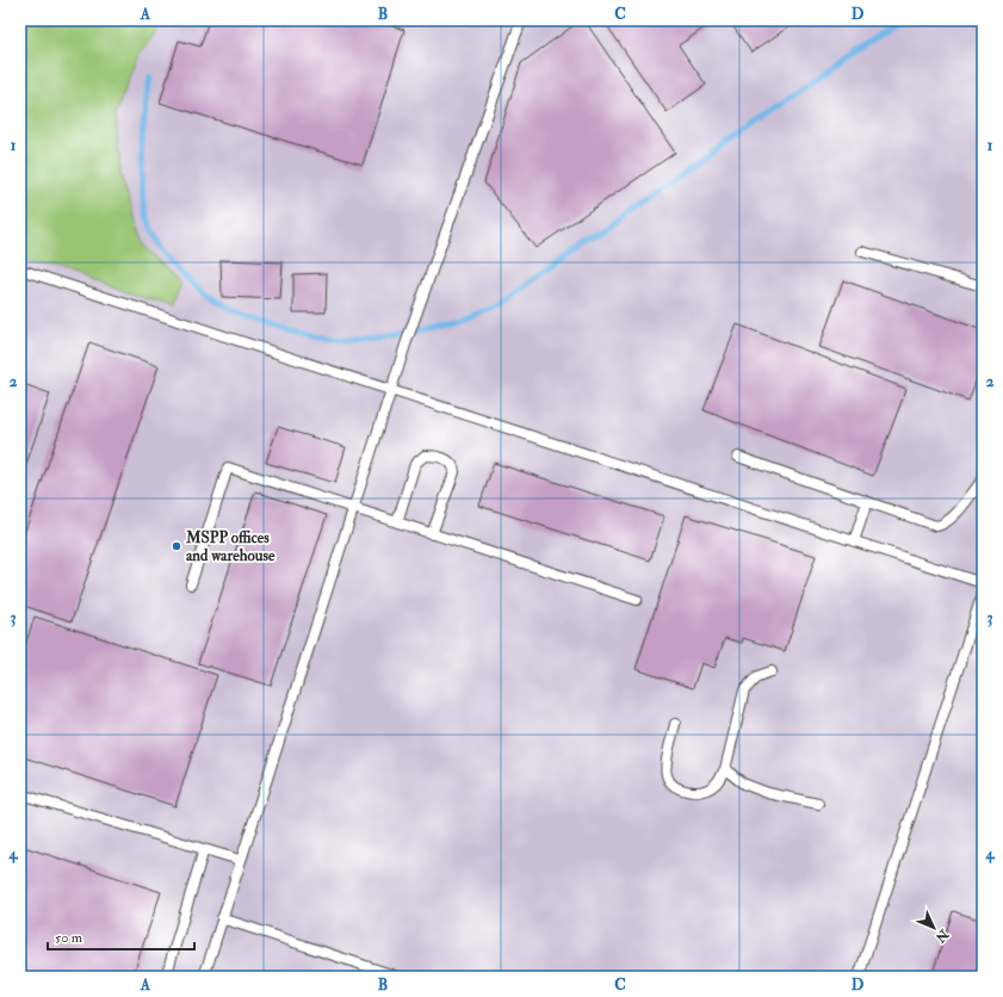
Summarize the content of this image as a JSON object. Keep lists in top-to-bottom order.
{
  "places": ["MSPP offices and warehouse"],
  "scale_bar": "50 m",
  "north": "bottom right",
  "grid": {
    "columns": [
      "A",
      "B",
      "C",
      "D"
    ],
    "rows": [
      "1",
      "2",
      "3",
      "4"
    ]
  }
}
